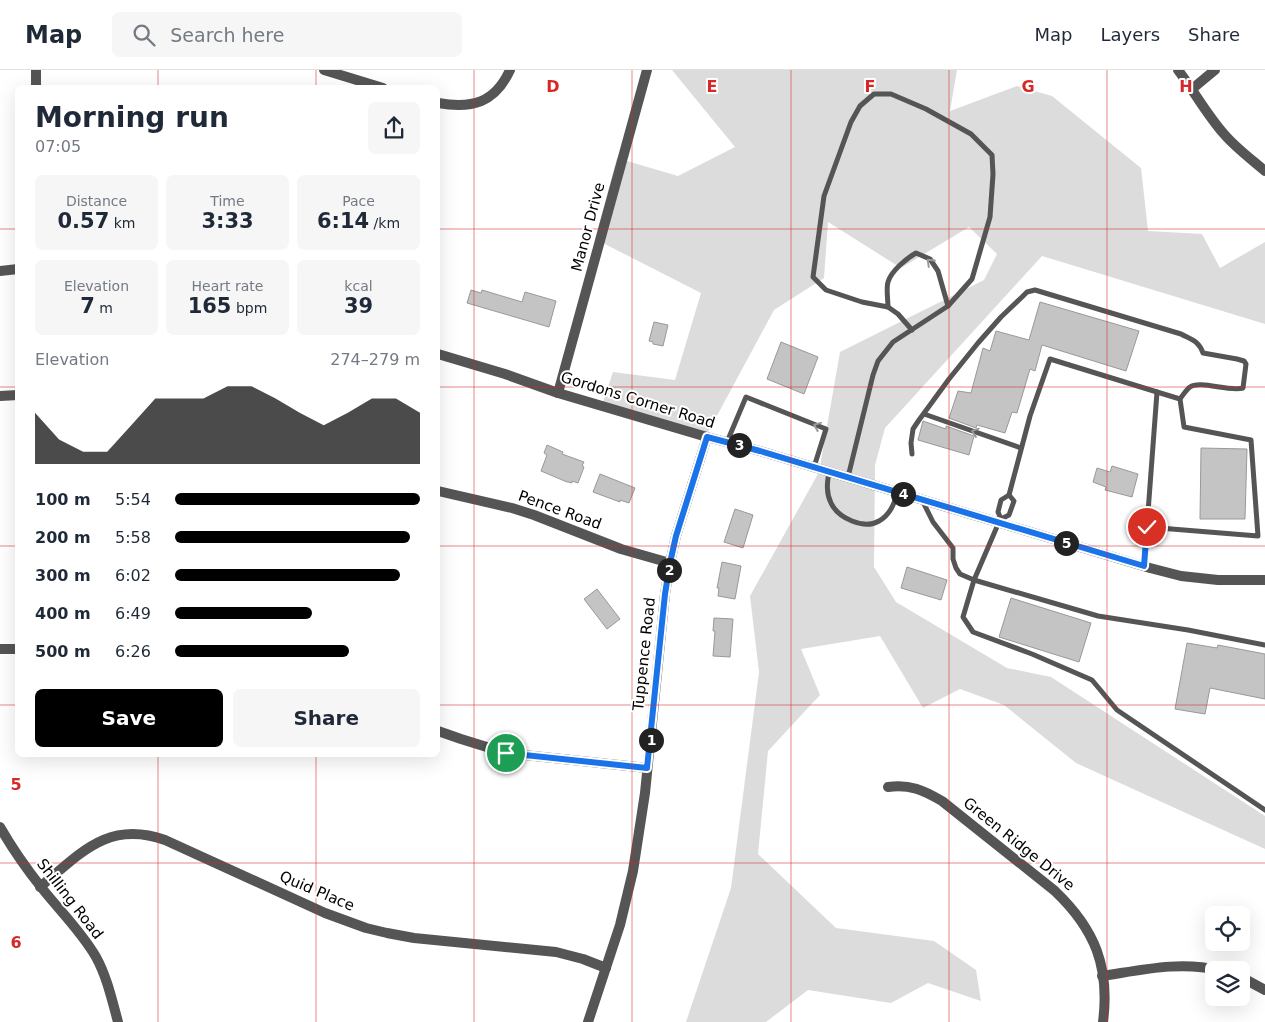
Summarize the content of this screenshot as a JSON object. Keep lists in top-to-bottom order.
{
  "streets": {
    "street": [
      "Manor Drive",
      "Gordons Corner Road",
      "Pence Road",
      "Tuppence Road",
      "Green Ridge Drive",
      "Quid Place",
      "Shilling Road"
    ]
  },
  "crossings": [
    ["Manor Drive", "Gordons Corner Road"],
    ["Gordons Corner Road", "Tuppence Road"],
    ["Pence Road", "Tuppence Road"],
    ["Tuppence Road", "Quid Place"],
    ["Quid Place", "Shilling Road"]
  ],
  "page": {
    "header": "Map",
    "search": "Search here",
    "nav": ["Map", "Layers", "Share"],
    "heading": ["Morning run", "07:05"],
    "stats": [
      ["Distance", "0.57 km"],
      ["Time", "3:33"],
      ["Pace", "6:14 /km"],
      ["Elevation", "7 m"],
      ["Heart rate", "165 bpm"],
      ["kcal", "39"]
    ],
    "chart": ["Elevation", "274–279 m"],
    "pins": [
      "3",
      "4",
      "5",
      "2",
      "1"
    ],
    "list": [
      {
        "name": "100 m",
        "note": "5:54"
      },
      {
        "name": "200 m",
        "note": "5:58"
      },
      {
        "name": "300 m",
        "note": "6:02"
      },
      {
        "name": "400 m",
        "note": "6:49"
      },
      {
        "name": "500 m",
        "note": "6:26"
      }
    ],
    "buttons": ["Save", "Share"]
  },
  "grid": {
    "columns": [
      "D",
      "E",
      "F",
      "G",
      "H"
    ],
    "rows": ["5", "6"]
  }
}
